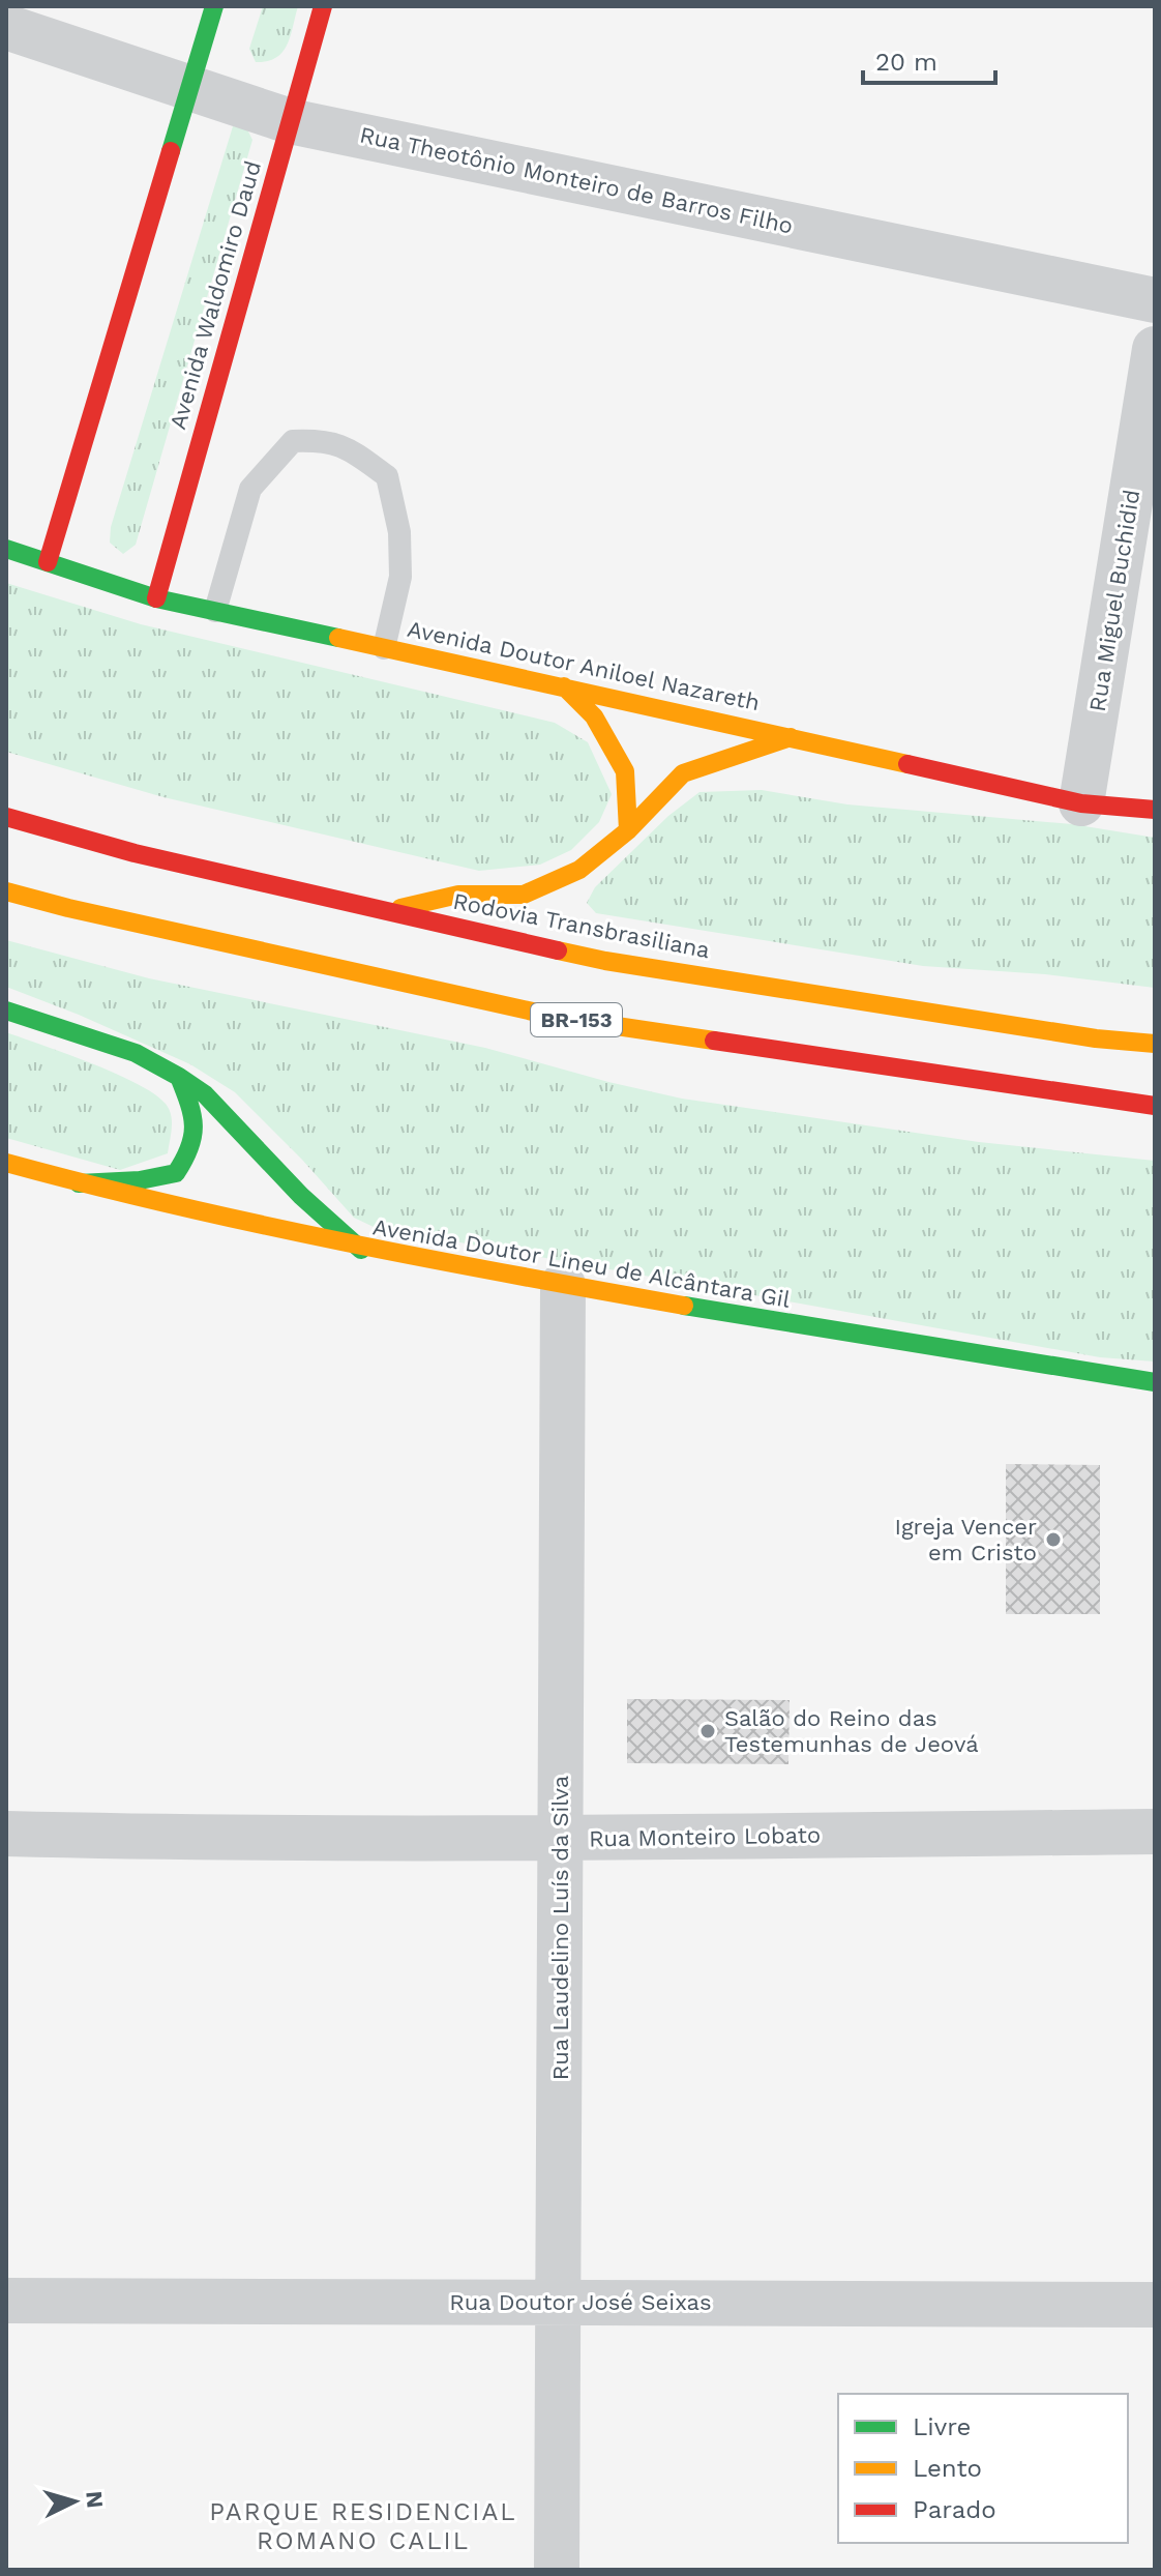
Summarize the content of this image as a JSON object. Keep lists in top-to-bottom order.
{
  "streets": {
    "main road": [
      "Avenida Waldomiro Daud",
      "Avenida Doutor Aniloel Nazareth",
      "Rodovia Transbrasiliana",
      "BR-153",
      "Avenida Doutor Lineu de Alcântara Gil"
    ],
    "street": [
      "Rua Theotônio Monteiro de Barros Filho",
      "Rua Miguel Buchidid",
      "Rua Monteiro Lobato",
      "Rua Laudelino Luís da Silva",
      "Rua Doutor José Seixas"
    ]
  },
  "crossings": [
    ["Rua Theotônio Monteiro de Barros Filho", "Avenida Waldomiro Daud"],
    ["Avenida Waldomiro Daud", "Avenida Doutor Aniloel Nazareth"],
    ["Rua Miguel Buchidid", "Avenida Doutor Aniloel Nazareth"],
    ["Avenida Doutor Lineu de Alcântara Gil", "Rua Laudelino Luís da Silva"],
    ["Rua Monteiro Lobato", "Rua Laudelino Luís da Silva"],
    ["Rua Laudelino Luís da Silva", "Rua Doutor José Seixas"]
  ],
  "districts": ["PARQUE RESIDENCIAL ROMANO CALIL"],
  "places": ["Igreja Vencer em Cristo", "Salão do Reino das Testemunhas de Jeová"],
  "legend": ["Livre", "Lento", "Parado"],
  "scale_bar": "20 m",
  "north": "right"
}
